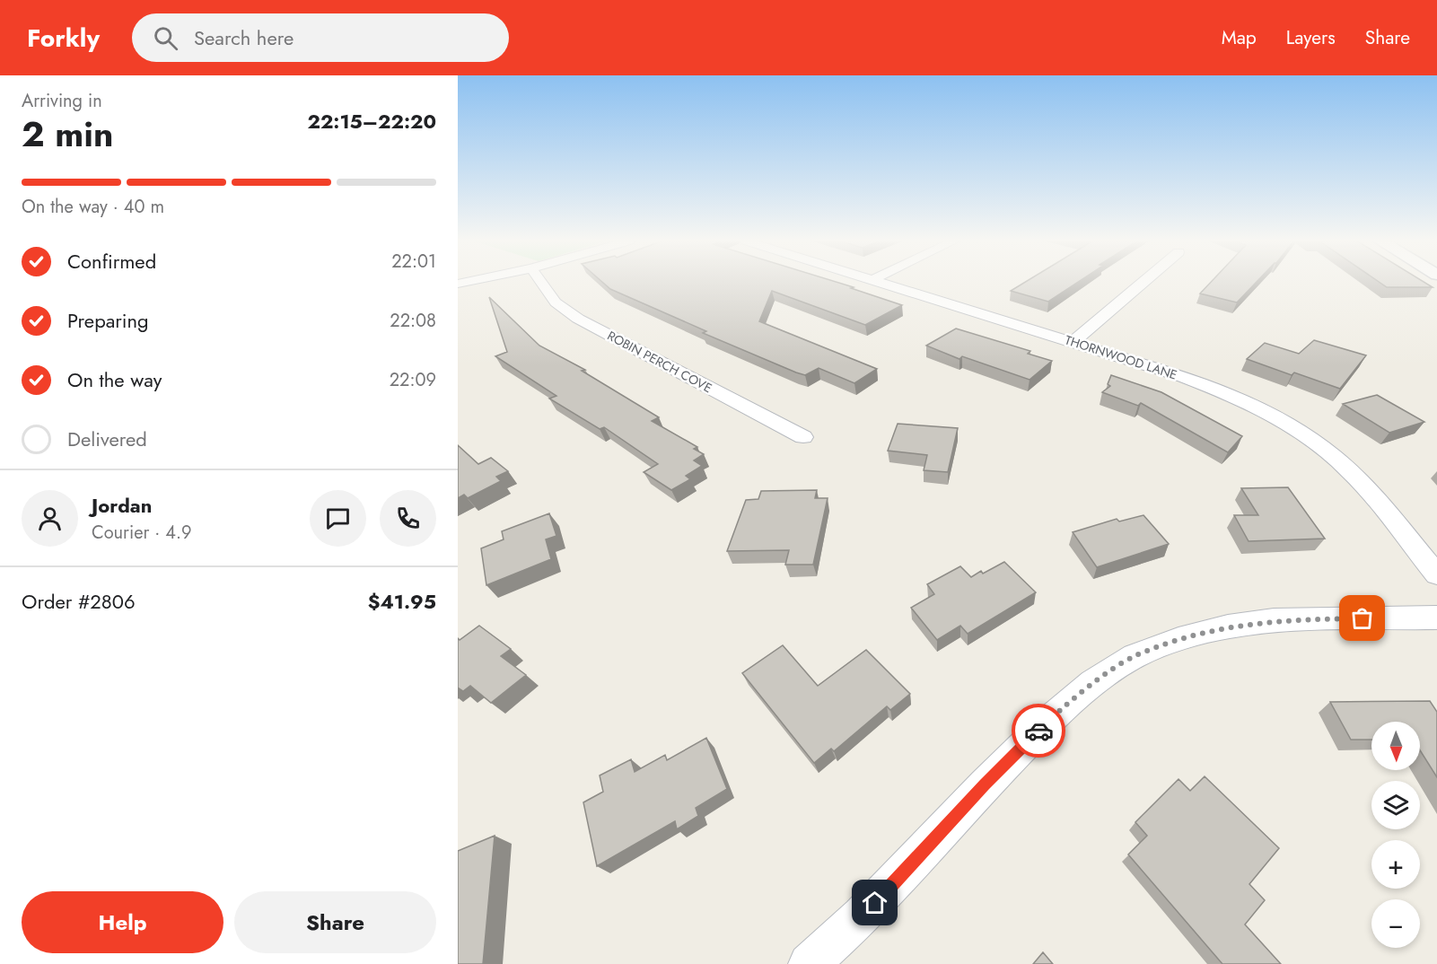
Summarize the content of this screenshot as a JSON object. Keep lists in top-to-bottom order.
{
  "streets": {
    "street": ["THORNWOOD LANE", "ROBIN PERCH COVE"]
  },
  "north": "bottom",
  "page": {
    "header": "Forkly",
    "search": "Search here",
    "nav": ["Map", "Layers", "Share"],
    "heading": ["2 min", "Arriving in", "22:15–22:20"],
    "panel": [
      "Jordan",
      "Courier · 4.9",
      "Order #2806",
      "$41.95"
    ],
    "bar": "On the way · 40 m",
    "list": [
      ["Confirmed", "22:01"],
      ["Preparing", "22:08"],
      ["On the way", "22:09"],
      "Delivered"
    ],
    "map_buttons": ["+", "−"],
    "buttons": ["Help", "Share"]
  }
}
